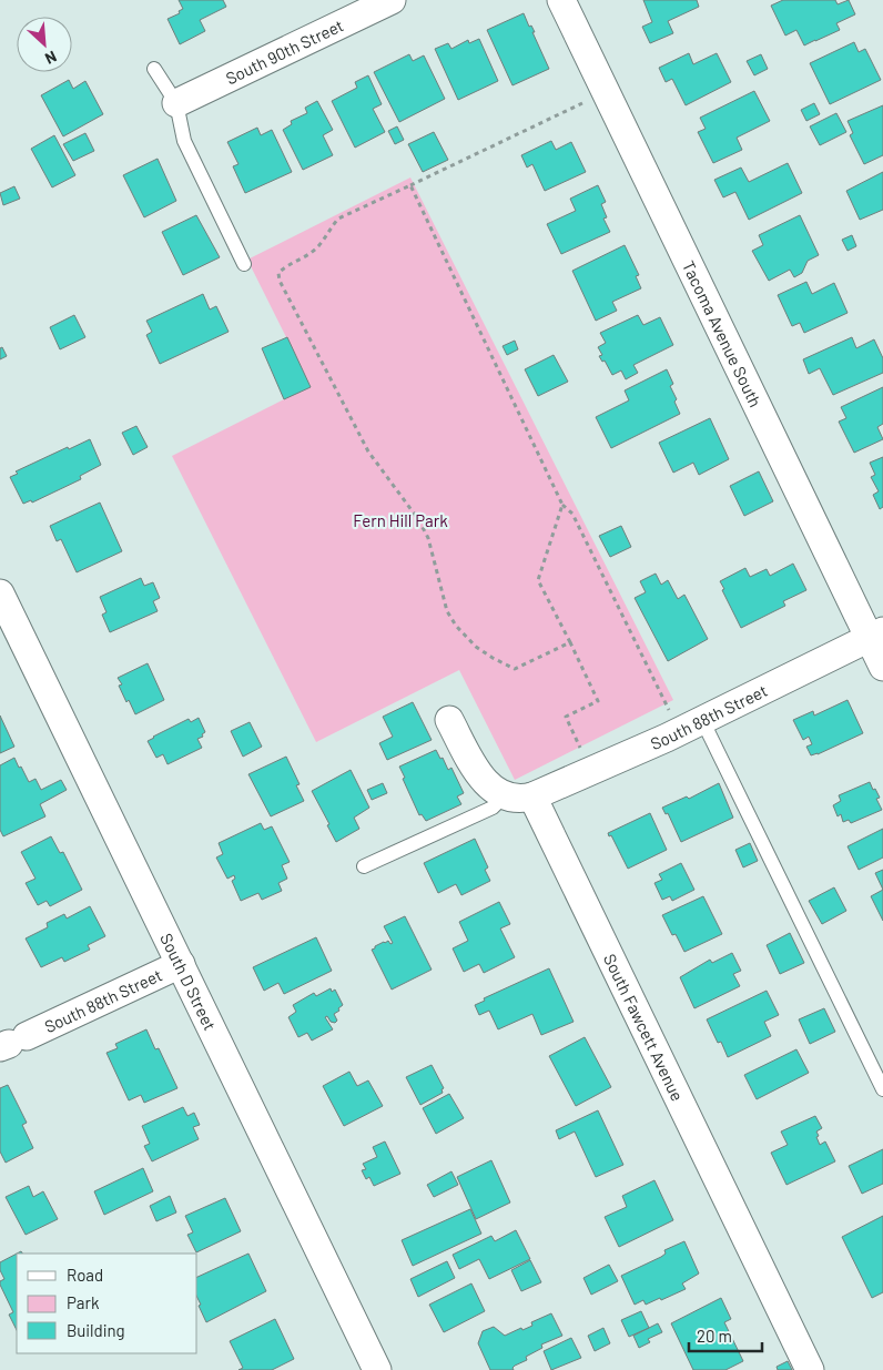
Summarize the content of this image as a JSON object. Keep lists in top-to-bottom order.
{
  "streets": {
    "street": [
      "South 90th Street",
      "Tacoma Avenue South",
      "South 88th Street",
      "South D Street",
      "South Fawcett Avenue"
    ]
  },
  "crossings": [
    ["Tacoma Avenue South", "South 88th Street"],
    ["South 88th Street", "South D Street"],
    ["South 88th Street", "South Fawcett Avenue"]
  ],
  "parks": ["Fern Hill Park"],
  "legend": ["Road", "Park", "Building"],
  "scale_bar": "20 m",
  "north": "bottom right"
}
